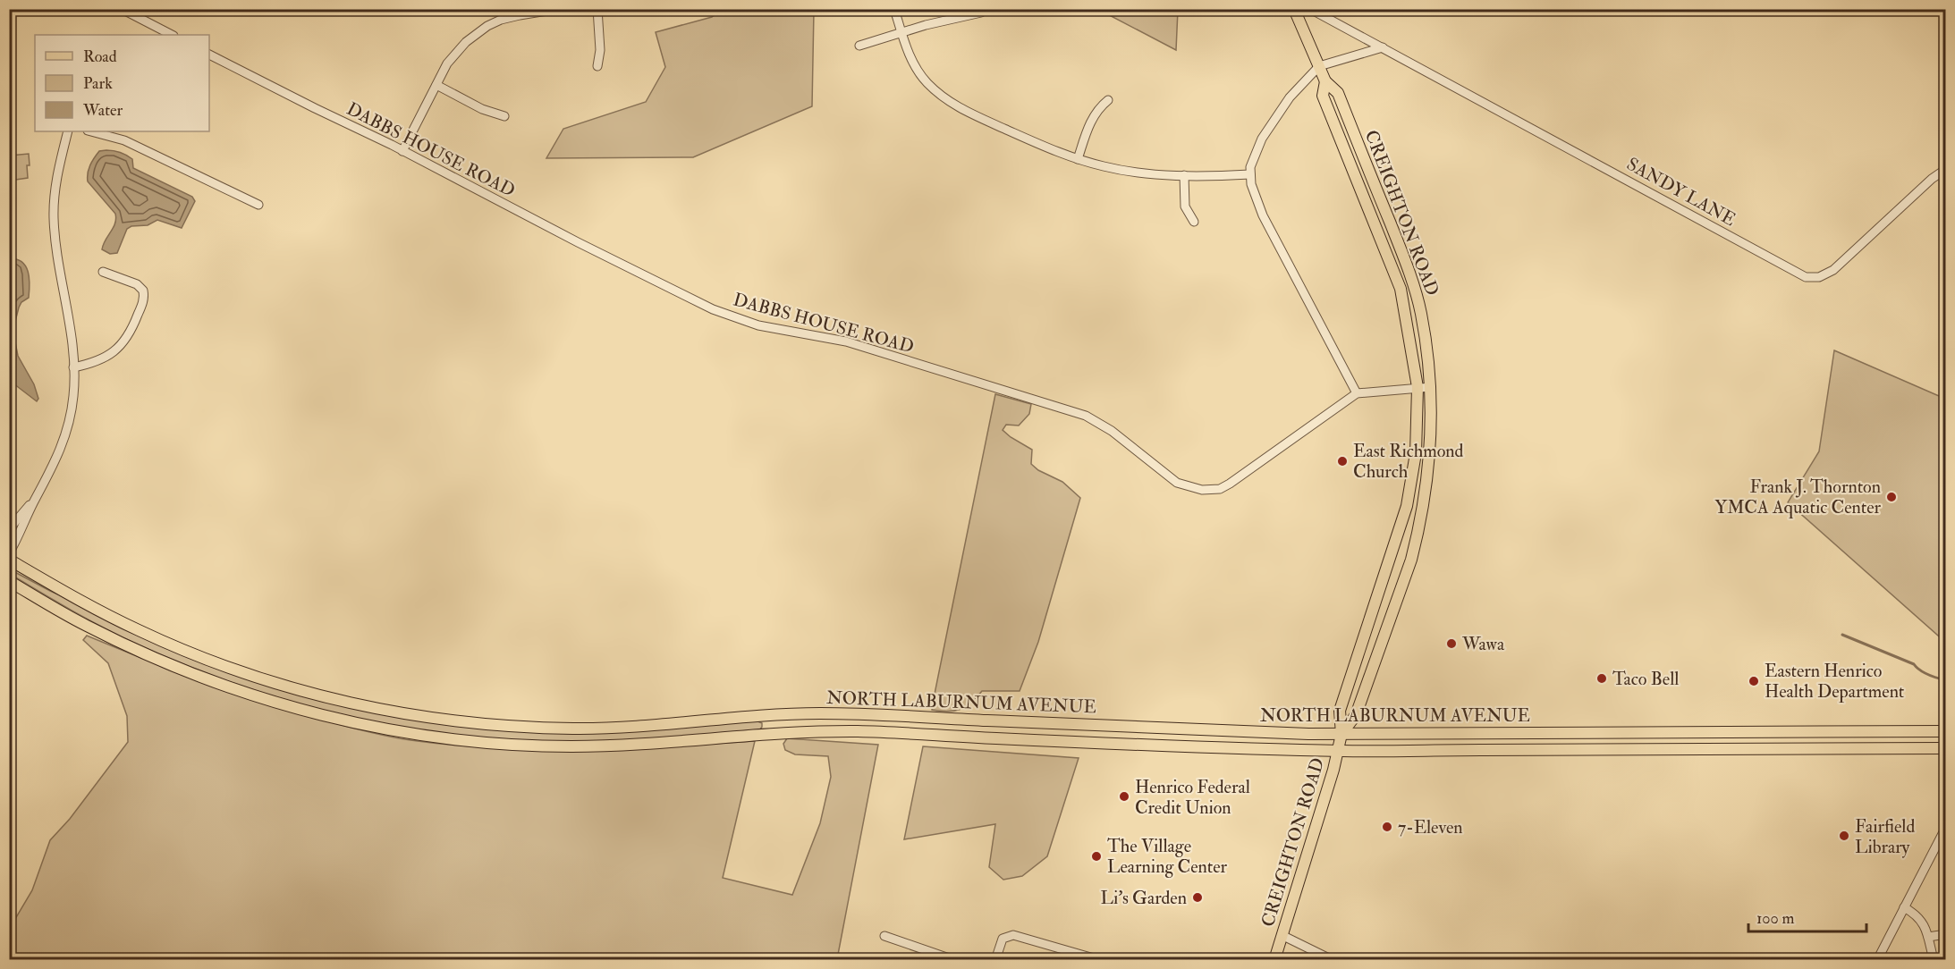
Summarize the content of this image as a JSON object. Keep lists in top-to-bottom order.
{
  "streets": {
    "main road": ["CREIGHTON ROAD", "NORTH LABURNUM AVENUE"],
    "street": ["DABBS HOUSE ROAD", "SANDY LANE"]
  },
  "crossings": [
    ["DABBS HOUSE ROAD", "CREIGHTON ROAD"],
    ["CREIGHTON ROAD", "NORTH LABURNUM AVENUE"]
  ],
  "places": [
    "East Richmond Church",
    "Frank J. Thornton YMCA Aquatic Center",
    "Wawa",
    "Taco Bell",
    "Eastern Henrico Health Department",
    "Henrico Federal Credit Union",
    "7-Eleven",
    "Fairfield Library",
    "The Village Learning Center",
    "Li's Garden"
  ],
  "legend": ["Road", "Park", "Water"],
  "scale_bar": "100 m"
}
